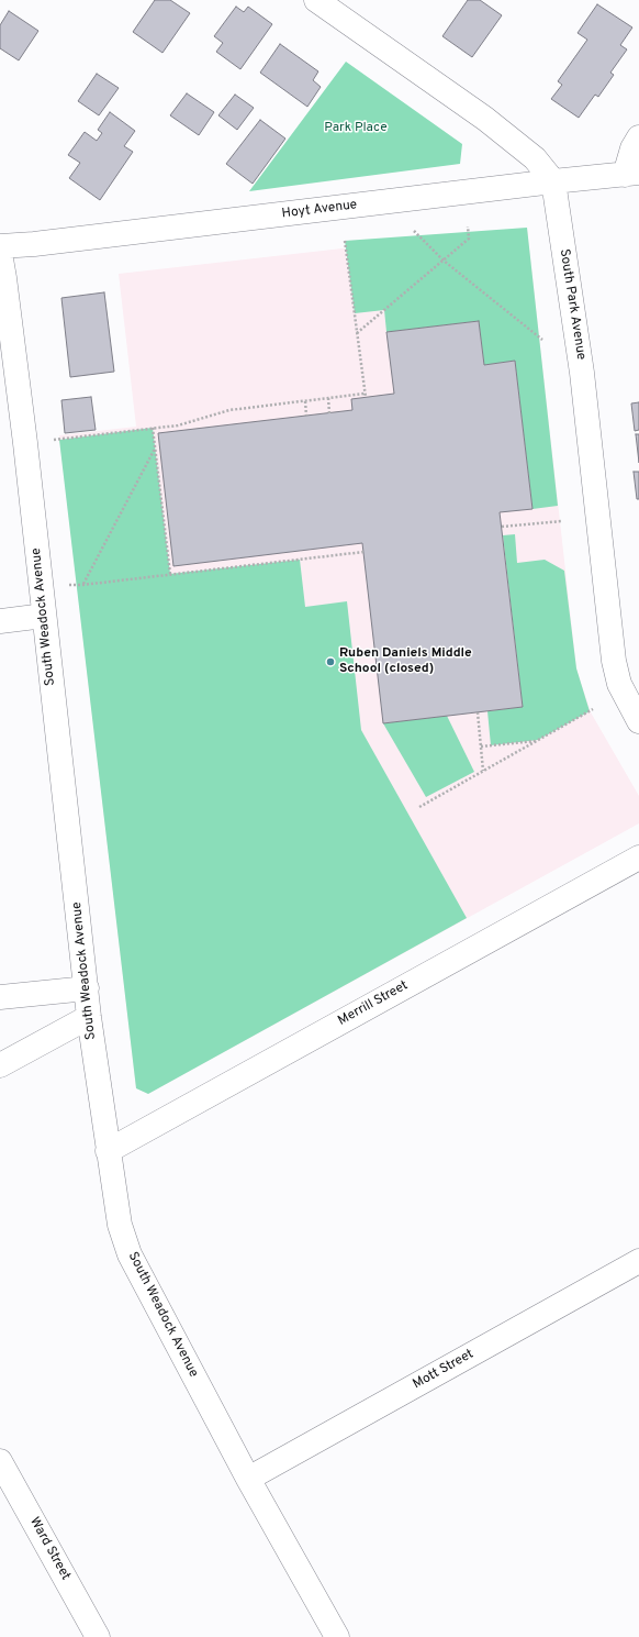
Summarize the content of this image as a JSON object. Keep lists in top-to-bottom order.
{
  "streets": {
    "street": [
      "Hoyt Avenue",
      "South Park Avenue",
      "South Weadock Avenue",
      "Merrill Street",
      "Mott Street",
      "Ward Street"
    ]
  },
  "crossings": [
    ["Hoyt Avenue", "South Park Avenue"],
    ["South Weadock Avenue", "Merrill Street"],
    ["South Weadock Avenue", "Mott Street"]
  ],
  "parks": ["Park Place"],
  "places": ["Ruben Daniels Middle School (closed)"]
}
